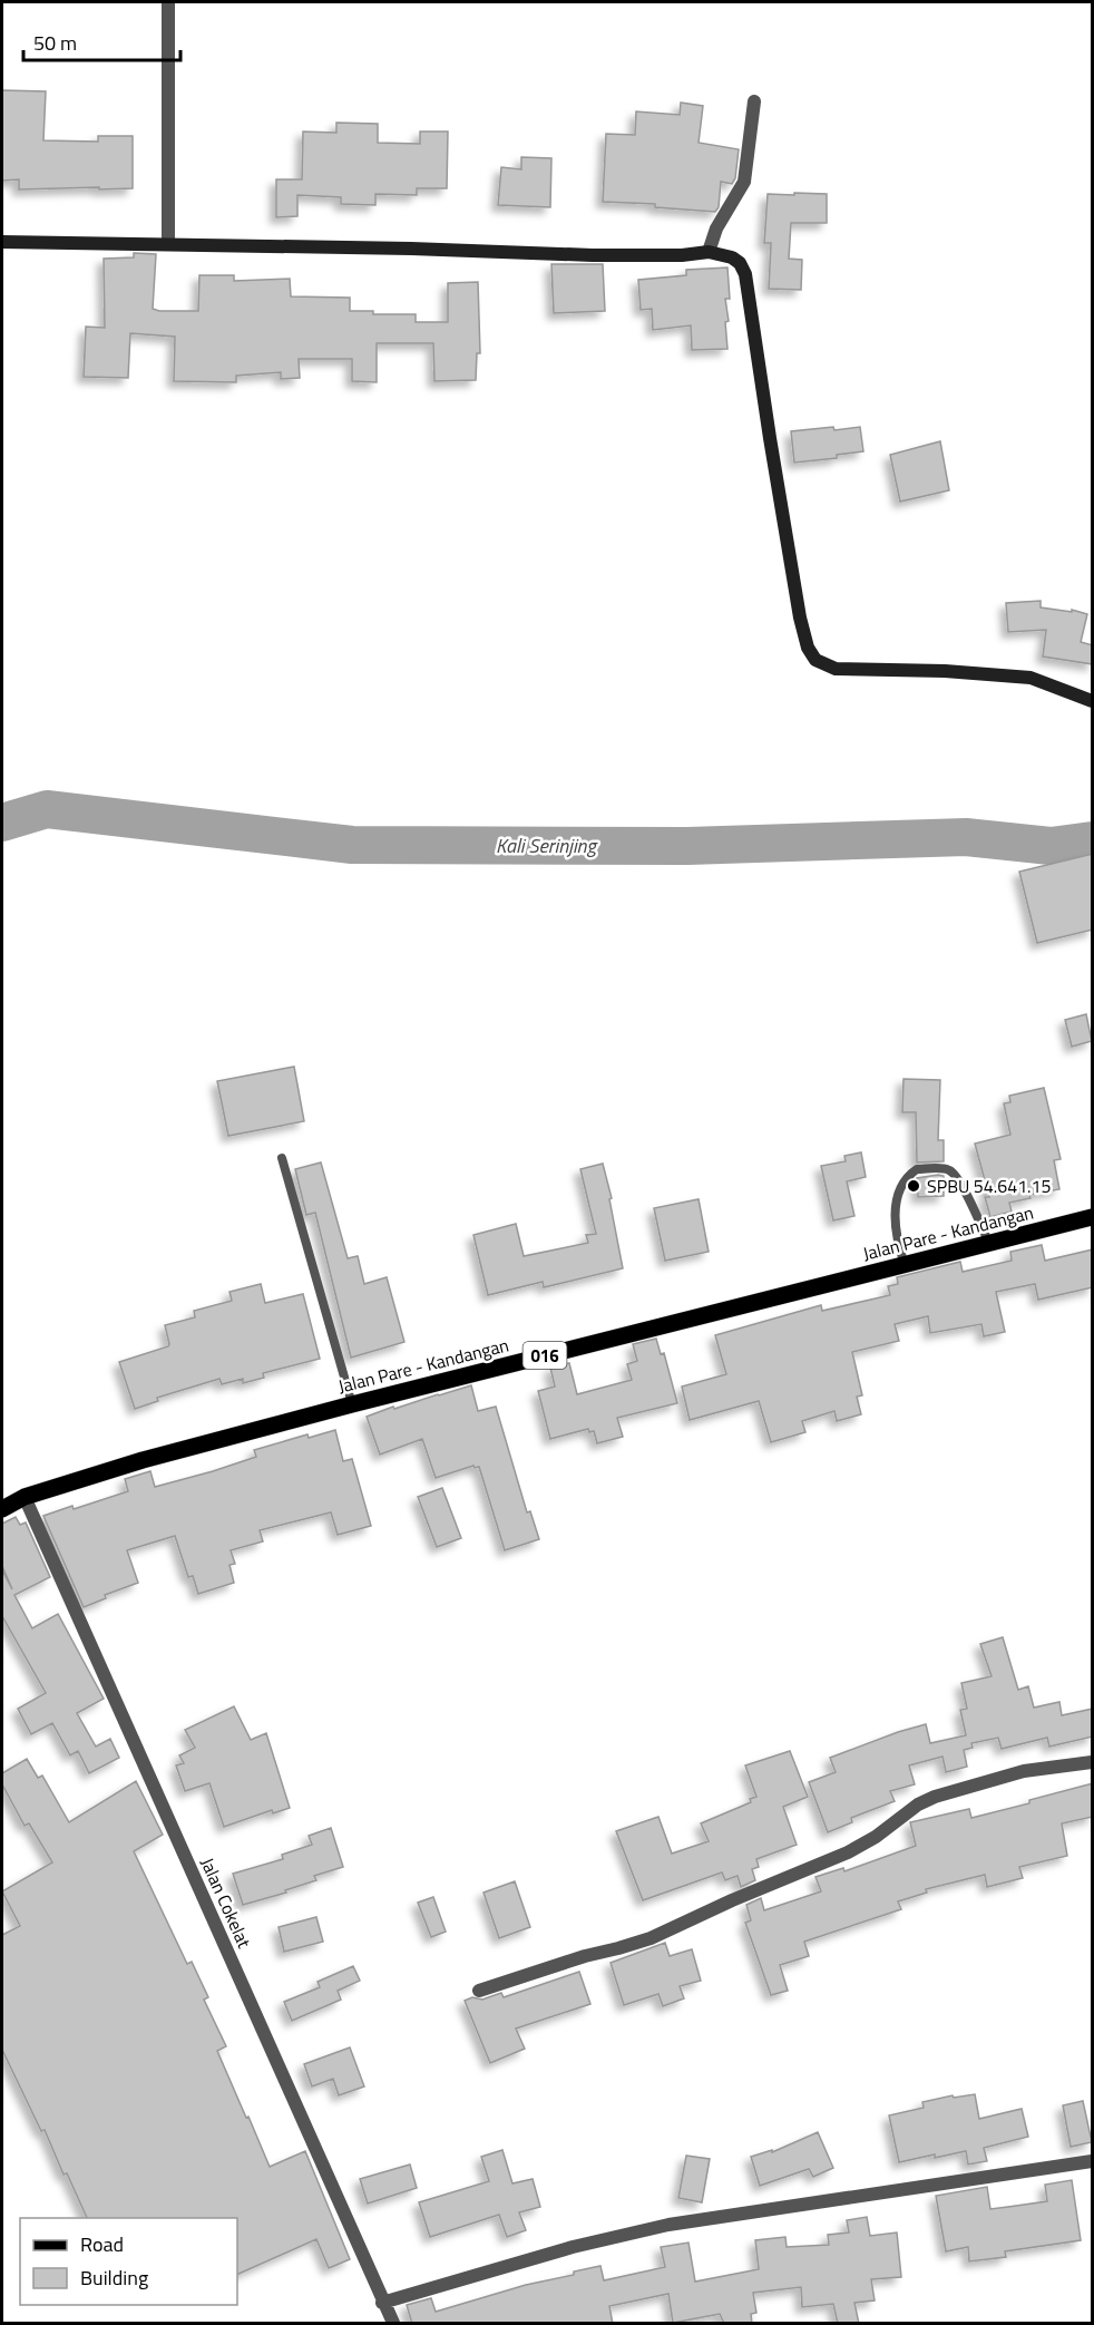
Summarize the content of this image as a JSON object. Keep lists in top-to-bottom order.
{
  "streets": {
    "main road": ["Jalan Pare - Kandangan", "016"],
    "street": ["Jalan Cokelat"]
  },
  "crossings": [
    ["Jalan Pare - Kandangan", "Jalan Cokelat"]
  ],
  "water": ["Kali Serinjing"],
  "places": ["SPBU 54.641.15"],
  "legend": ["Road", "Building"],
  "scale_bar": "50 m"
}
